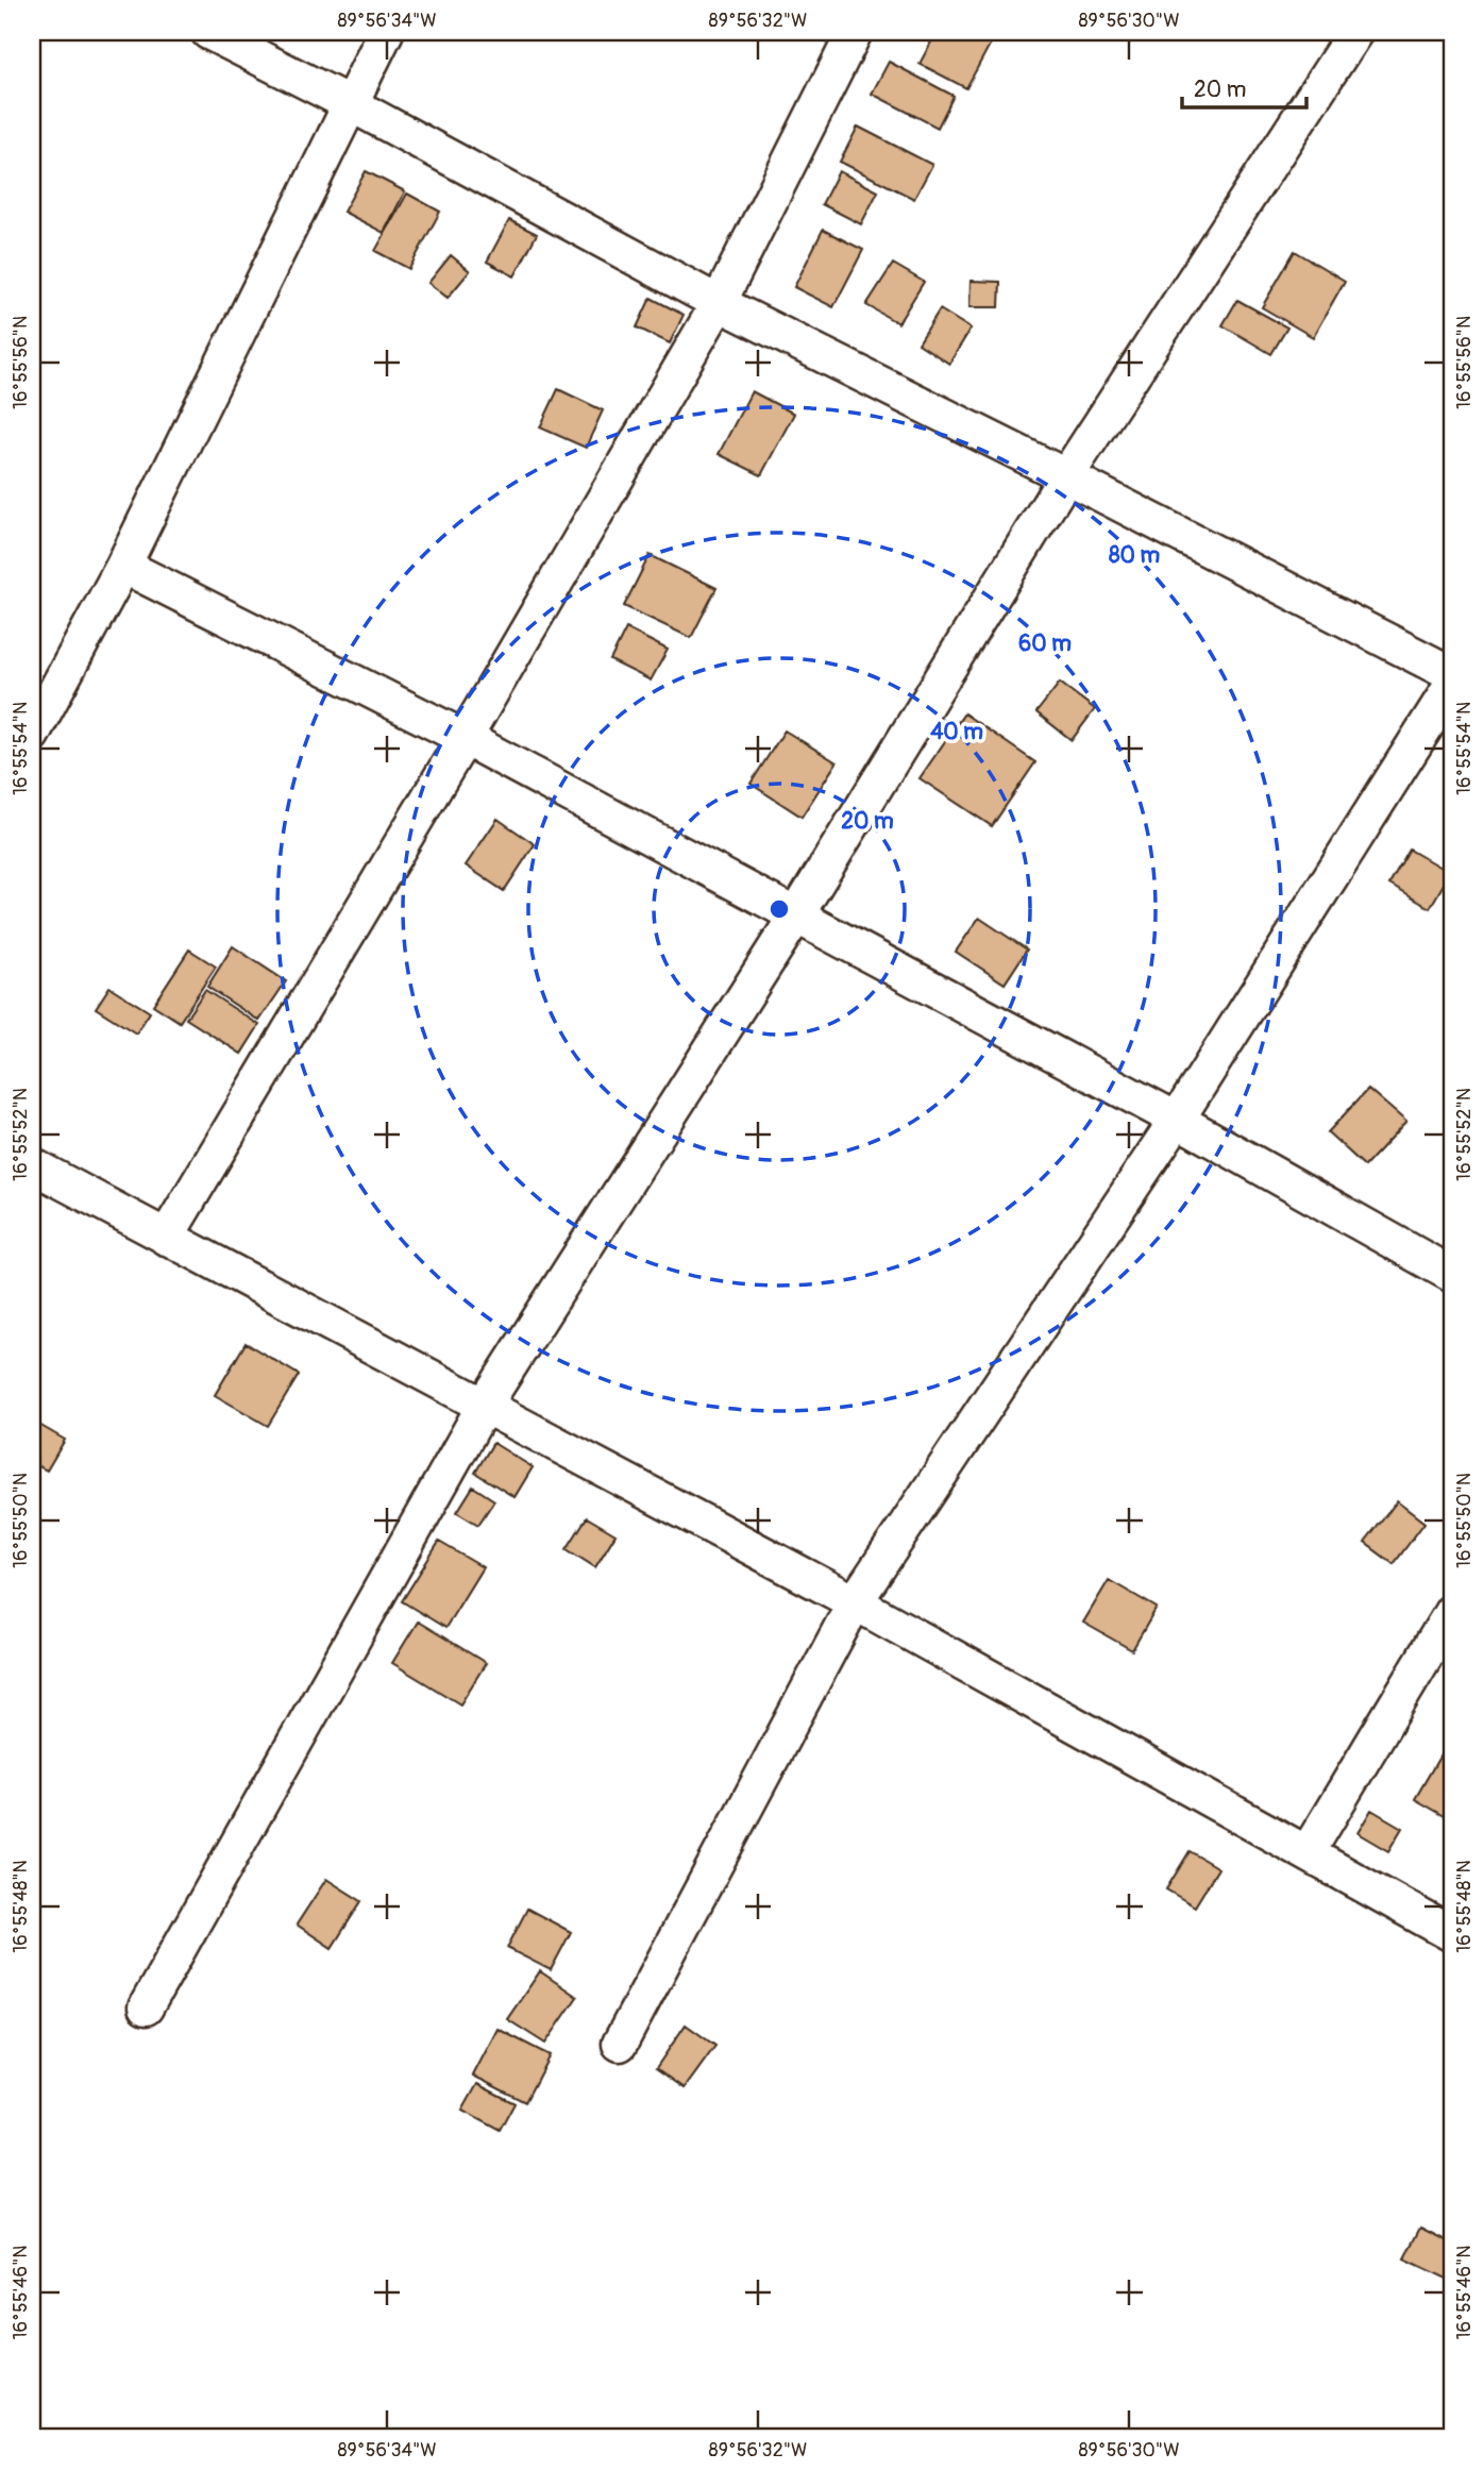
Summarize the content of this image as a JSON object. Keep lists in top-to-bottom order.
{
  "scale_bar": "20 m",
  "coordinates": [
    "89°56'34\"W",
    "89°56'32\"W",
    "89°56'30\"W",
    "16°55'56\"N",
    "16°55'54\"N",
    "16°55'52\"N",
    "16°55'50\"N",
    "16°55'48\"N",
    "16°55'46\"N"
  ],
  "rings": [
    "80 m",
    "60 m",
    "40 m",
    "20 m"
  ]
}
